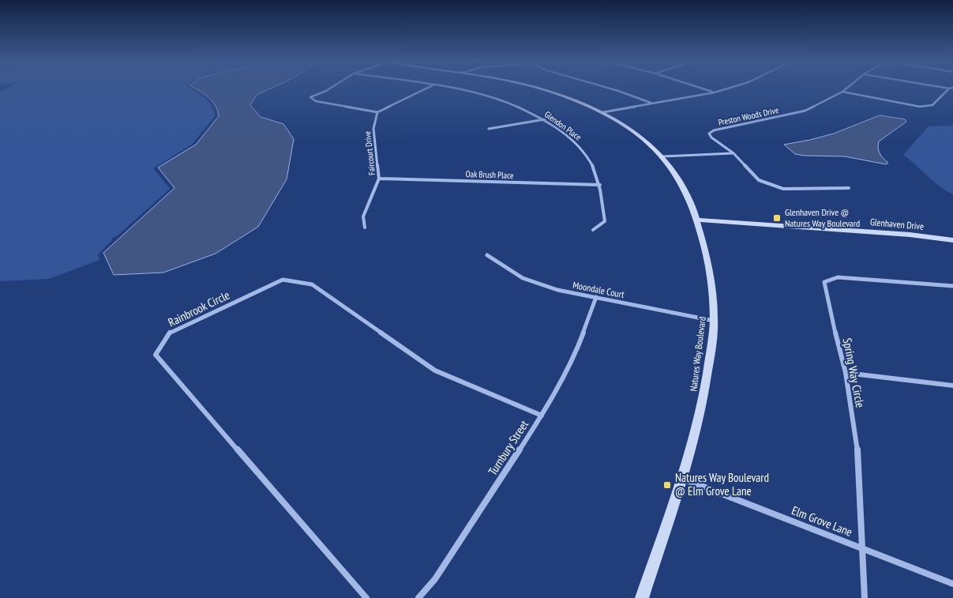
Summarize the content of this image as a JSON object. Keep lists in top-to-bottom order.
{
  "streets": {
    "street": [
      "Preston Woods Drive",
      "Glendon Place",
      "Faircourt Drive",
      "Oak Brush Place",
      "Glenhaven Drive",
      "Moondale Court",
      "Rainbrook Circle",
      "Natures Way Boulevard",
      "Spring Way Circle",
      "Turnbury Street",
      "Elm Grove Lane"
    ]
  },
  "crossings": [
    ["Glendon Place", "Oak Brush Place"],
    ["Faircourt Drive", "Oak Brush Place"],
    ["Glenhaven Drive", "Natures Way Boulevard"],
    ["Moondale Court", "Natures Way Boulevard"],
    ["Moondale Court", "Turnbury Street"],
    ["Rainbrook Circle", "Turnbury Street"],
    ["Natures Way Boulevard", "Elm Grove Lane"],
    ["Spring Way Circle", "Elm Grove Lane"]
  ],
  "places": {
    "transit": ["Glenhaven Drive @ Natures Way Boulevard", "Natures Way Boulevard @ Elm Grove Lane"]
  }
}
